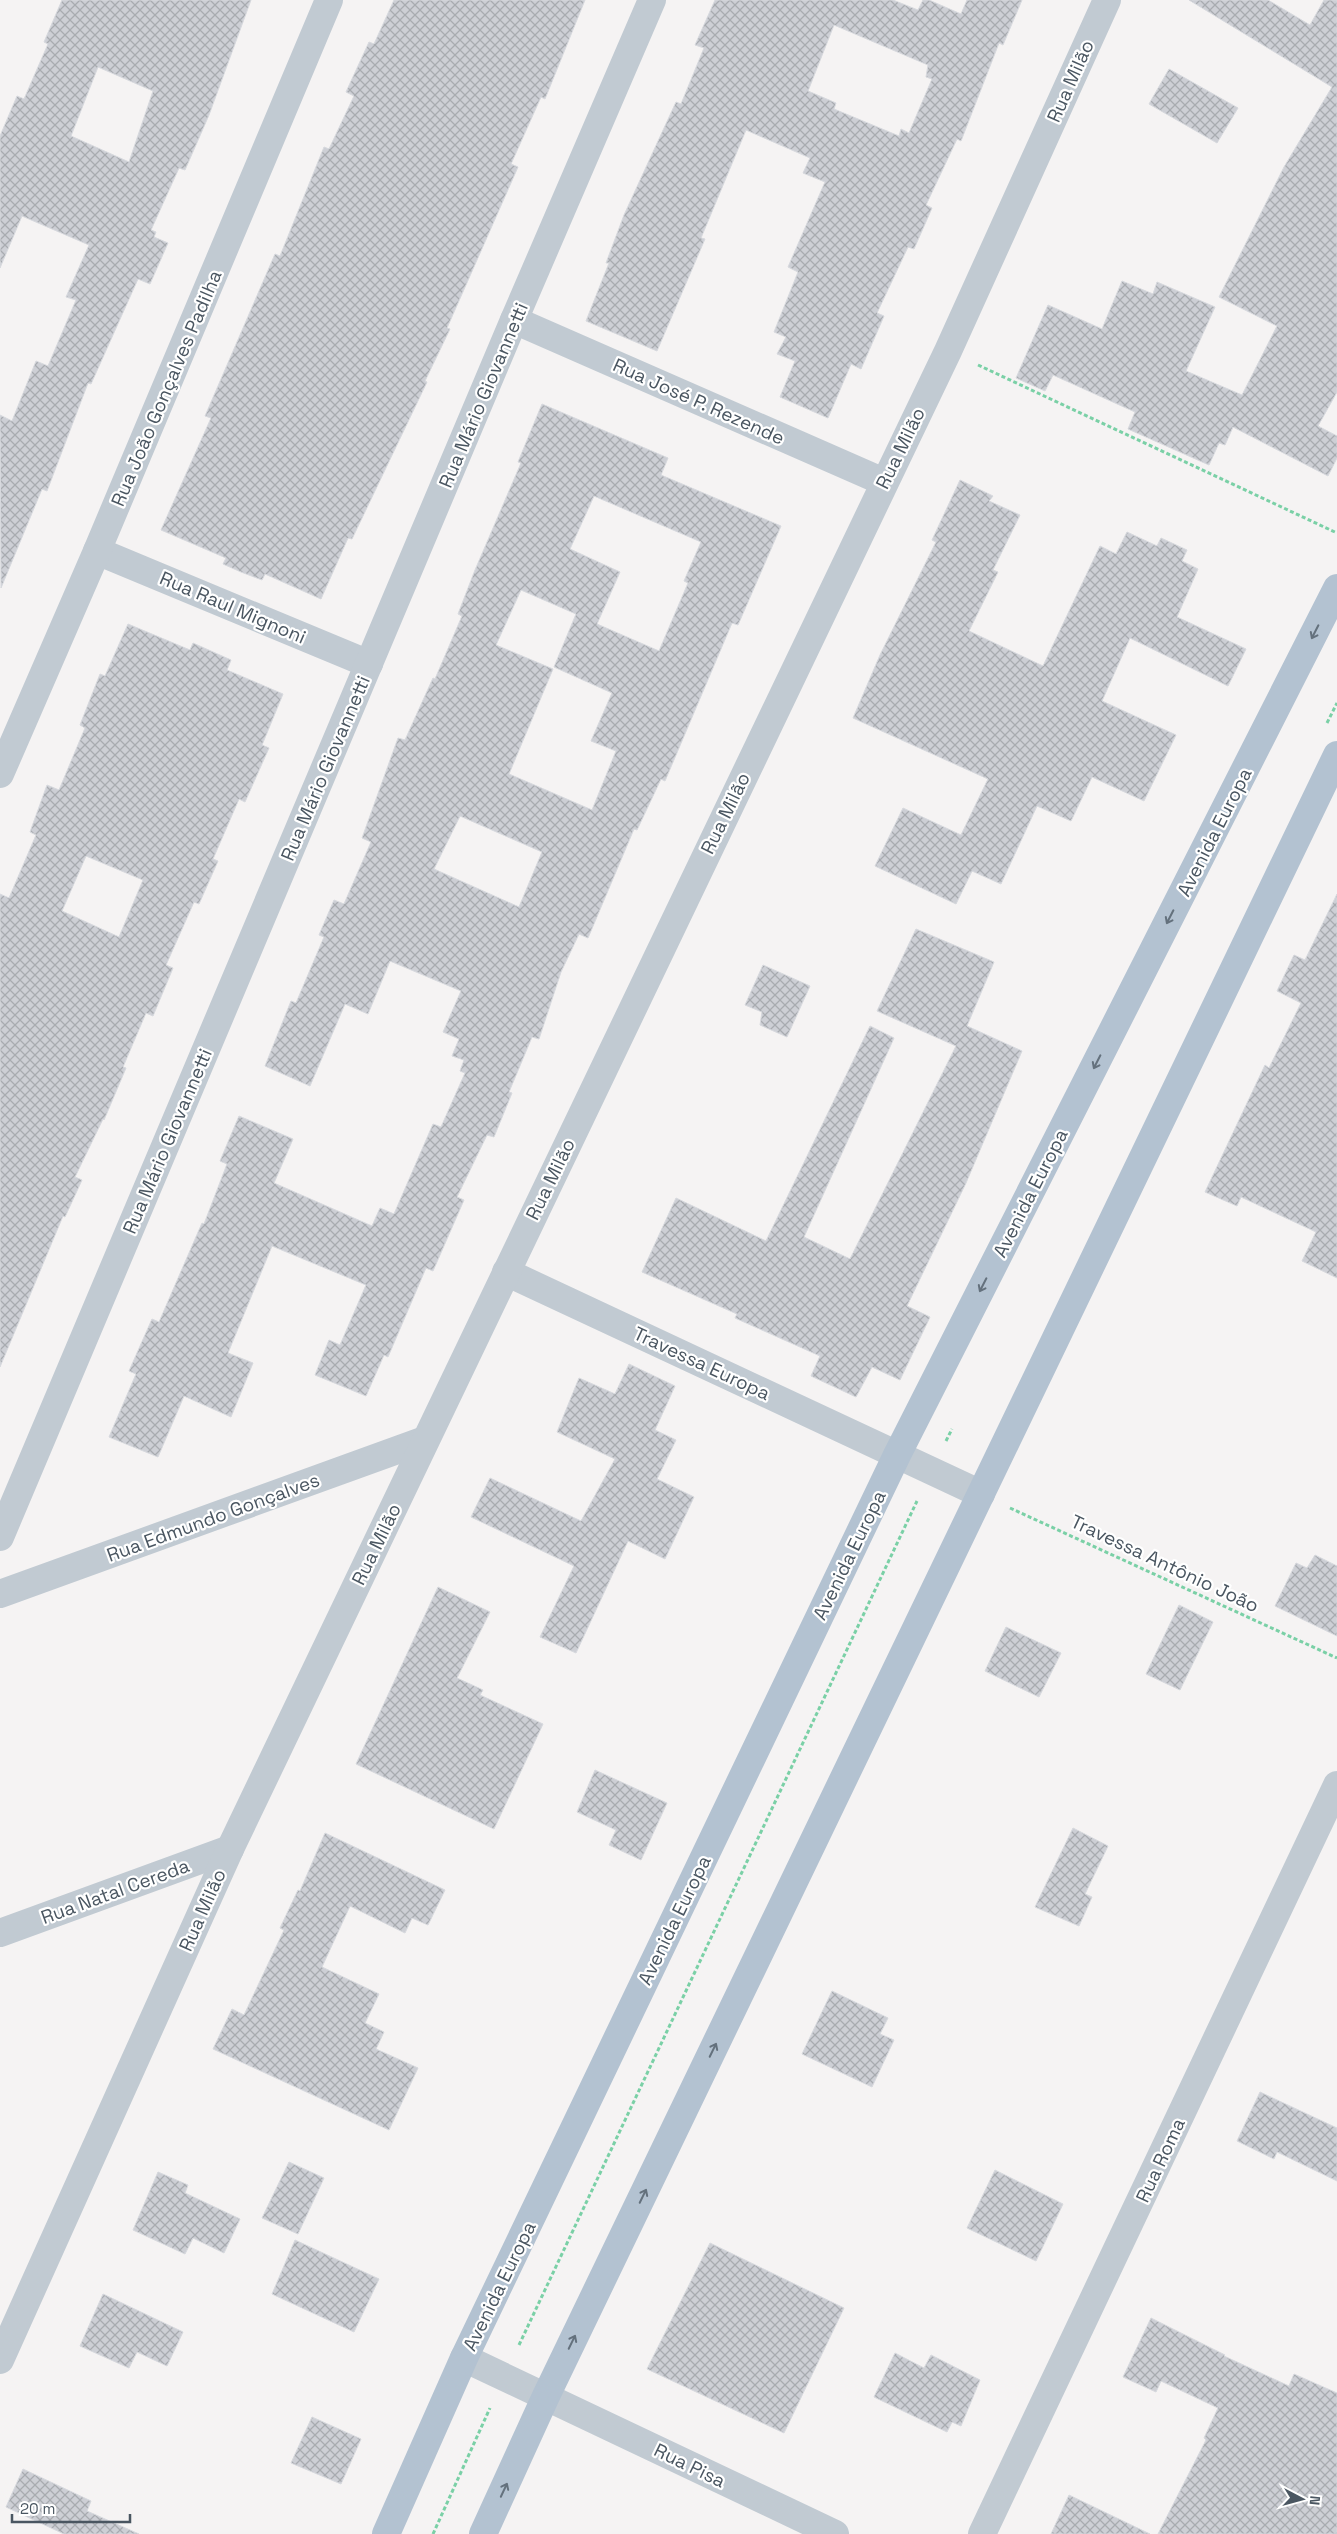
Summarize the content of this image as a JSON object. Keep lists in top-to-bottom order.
{
  "streets": {
    "main road": ["Avenida Europa"],
    "street": [
      "Rua Milão",
      "Rua João Gonçalves Padilha",
      "Rua Mário Giovannetti",
      "Rua José P. Rezende",
      "Rua Raul Mignoni",
      "Travessa Europa",
      "Rua Edmundo Gonçalves",
      "Rua Natal Cereda",
      "Rua Roma",
      "Rua Pisa"
    ],
    "path": ["Travessa Antônio João"]
  },
  "crossings": [
    ["Rua Milão", "Rua José P. Rezende"],
    ["Rua Milão", "Travessa Europa"],
    ["Rua Milão", "Rua Edmundo Gonçalves"],
    ["Rua Milão", "Rua Natal Cereda"],
    ["Rua João Gonçalves Padilha", "Rua Raul Mignoni"],
    ["Rua Mário Giovannetti", "Rua José P. Rezende"],
    ["Rua Mário Giovannetti", "Rua Raul Mignoni"],
    ["Avenida Europa", "Travessa Europa"],
    ["Avenida Europa", "Rua Pisa"],
    ["Travessa Europa", "Travessa Antônio João"]
  ],
  "scale_bar": "20 m",
  "north": "right"
}
